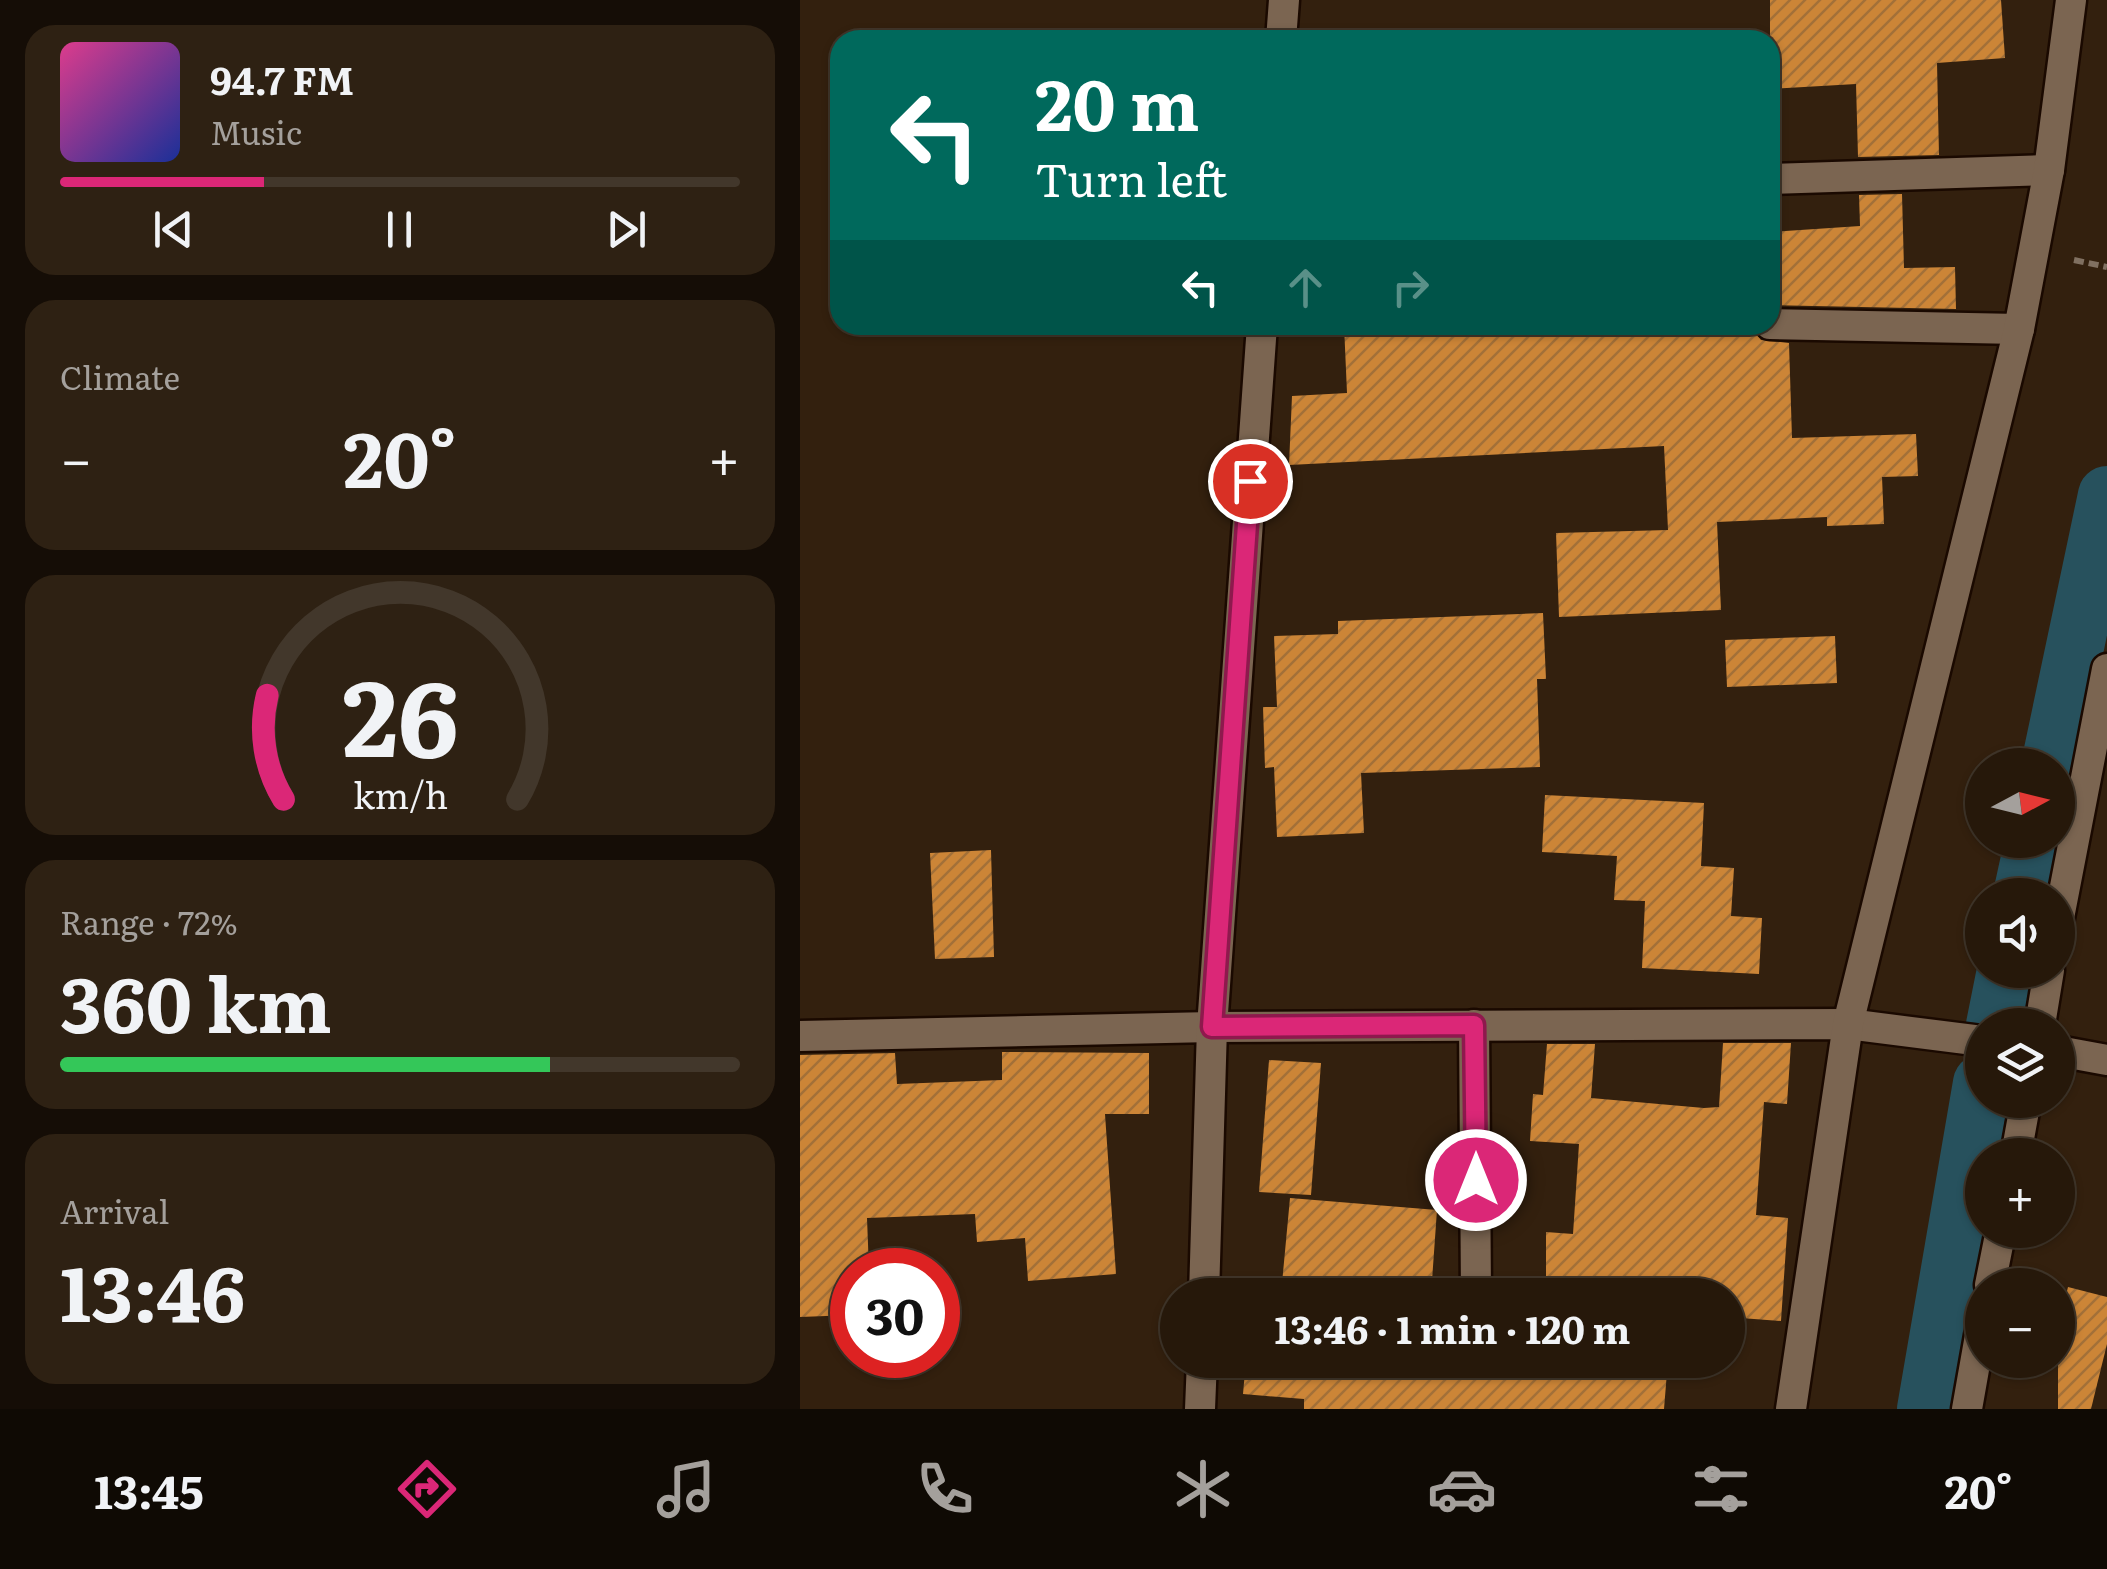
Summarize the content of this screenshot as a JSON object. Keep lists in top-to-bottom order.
{
  "north": "right",
  "page": {
    "turn": ["20 m", "Turn left"],
    "song": ["94.7 FM", "Music"],
    "tile": [
      "Climate",
      ["Range · 72%", "360 km"],
      ["Arrival", "13:46"]
    ],
    "heat": ["−", "20°", "+"],
    "map_buttons": ["+", "−"],
    "limit": "30",
    "trip": "13:46 · 1 min · 120 m",
    "tabs": ["13:45", "20°"],
    "gauge": ["26", "km/h"]
  }
}
